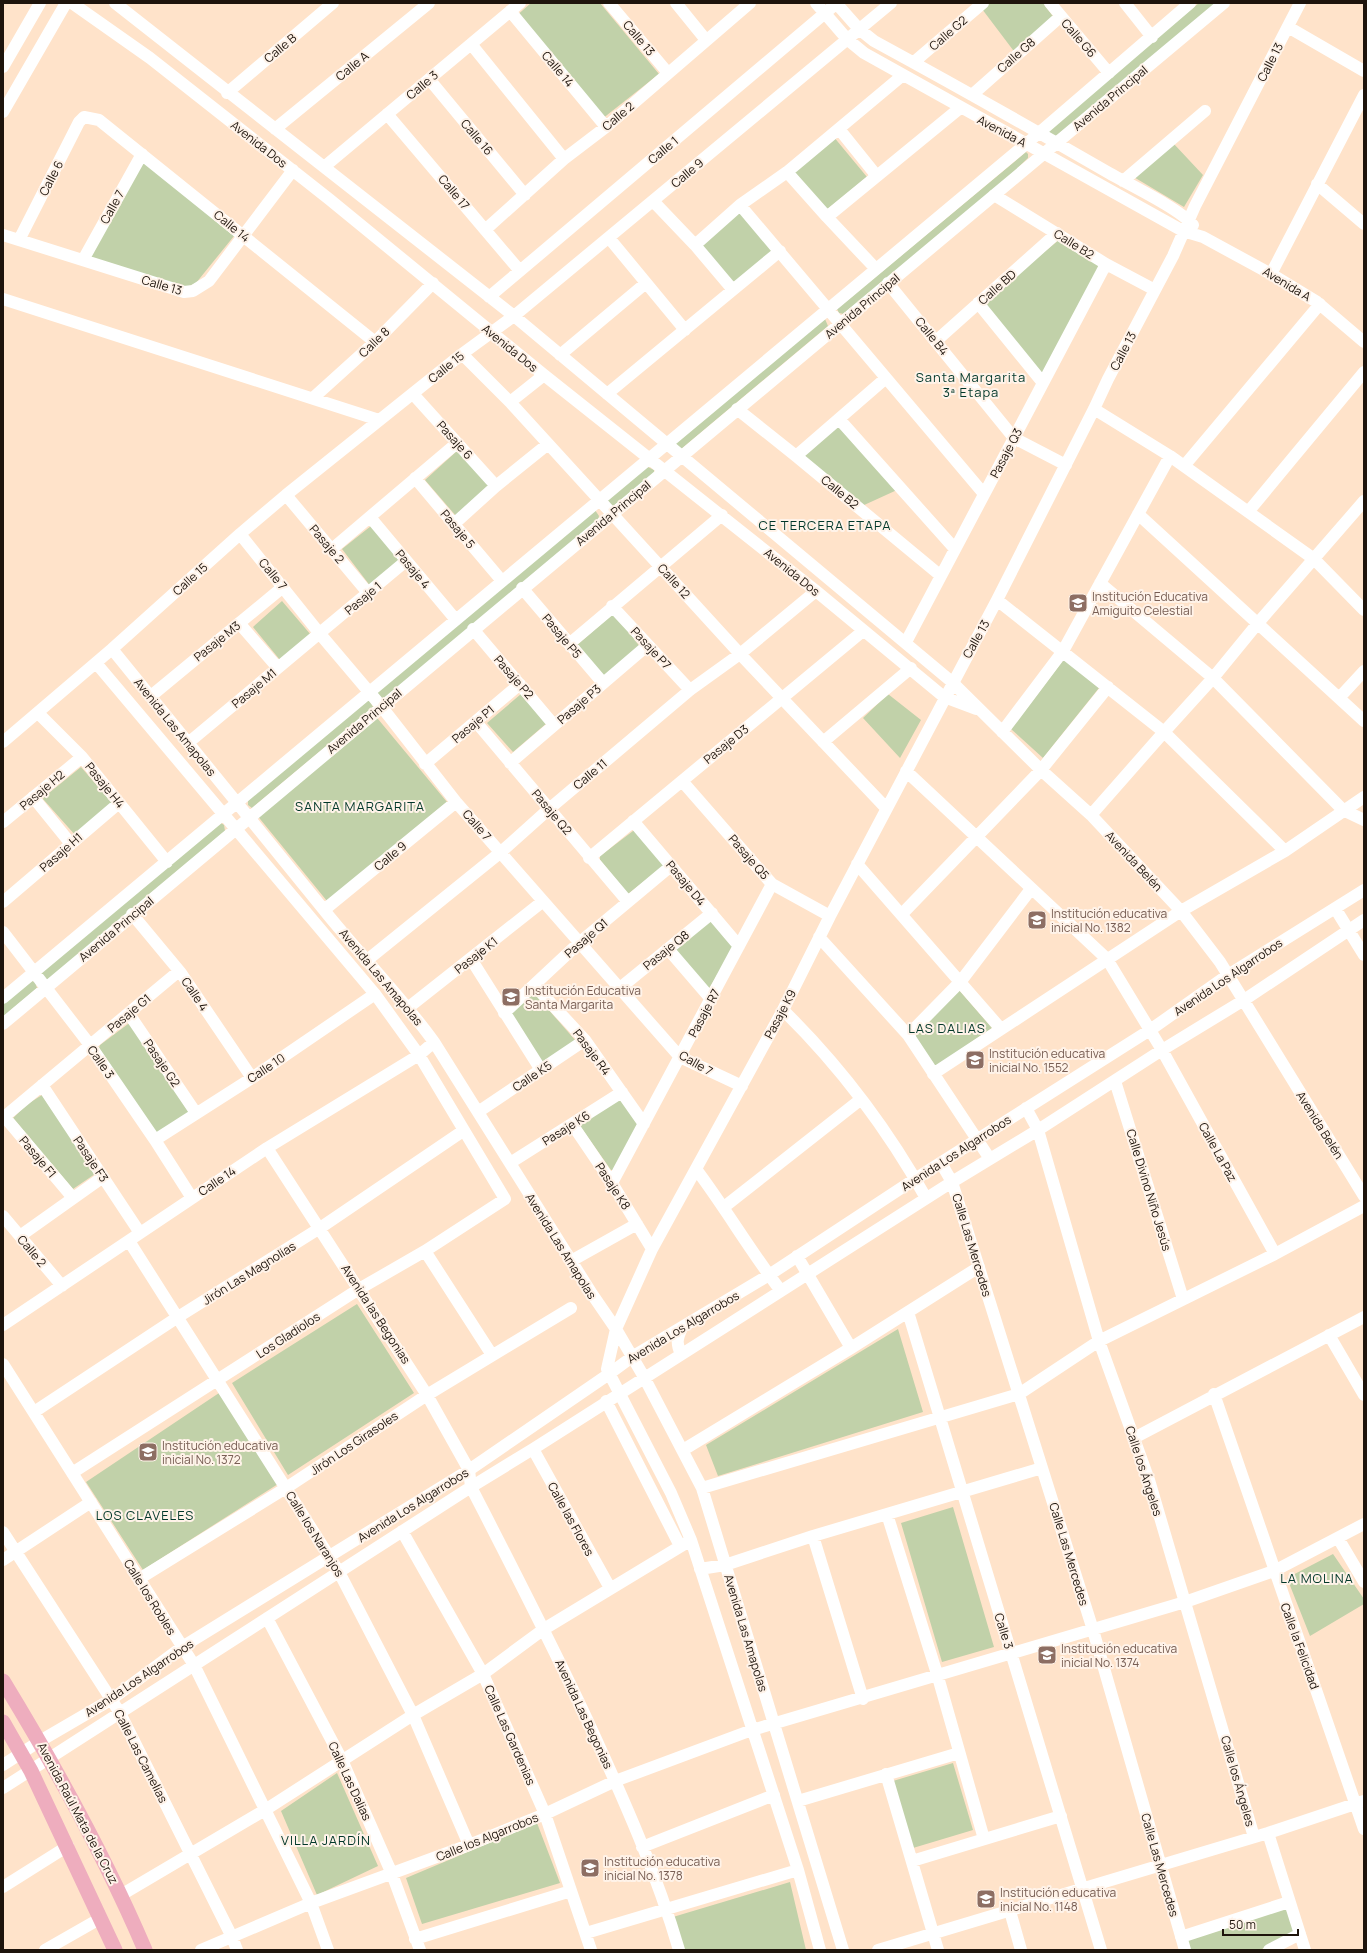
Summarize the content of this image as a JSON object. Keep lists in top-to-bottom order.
{
  "streets": {
    "main road": ["Avenida Raúl Mata de la Cruz"],
    "street": [
      "Calle G2",
      "Calle 13",
      "Calle G6",
      "Calle B",
      "Calle G8",
      "Calle A",
      "Calle 14",
      "Calle 3",
      "Avenida Principal",
      "Calle 2",
      "Avenida A",
      "Calle 16",
      "Avenida Dos",
      "Calle 1",
      "Calle 9",
      "Calle 6",
      "Calle 17",
      "Calle 7",
      "Calle B2",
      "Calle BD",
      "Calle B4",
      "Calle 8",
      "Calle 15",
      "Pasaje 6",
      "Pasaje Q3",
      "Pasaje 5",
      "Pasaje 2",
      "Pasaje 4",
      "Calle 12",
      "Pasaje 1",
      "Pasaje P5",
      "Pasaje M3",
      "Pasaje P7",
      "Pasaje P2",
      "Pasaje M1",
      "Pasaje P3",
      "Pasaje P1",
      "Avenida Las Amapolas",
      "Pasaje D3",
      "Calle 11",
      "Pasaje H4",
      "Pasaje H2",
      "Pasaje Q2",
      "Pasaje H1",
      "Pasaje Q5",
      "Avenida Belén",
      "Pasaje D4",
      "Pasaje Q1",
      "Pasaje Q8",
      "Pasaje K1",
      "Avenida Los Algarrobos",
      "Calle 4",
      "Pasaje G1",
      "Pasaje R7",
      "Pasaje K9",
      "Pasaje R4",
      "Pasaje G2",
      "Calle 10",
      "Calle K5",
      "Pasaje K6",
      "Calle La Paz",
      "Pasaje F1",
      "Pasaje F3",
      "Pasaje K8",
      "Calle Divino Niño Jesús",
      "Calle Las Mercedes",
      "Jirón Las Magnolias",
      "Avenida las Begonias",
      "Los Gladiolos",
      "Jirón Los Girasoles",
      "Calle los Ángeles",
      "Calle las Flores",
      "Calle los Naranjos",
      "Calle los Robles",
      "Calle la Felicidad",
      "Avenida Las Begonias",
      "Calle Las Gardenias",
      "Calle Las Camelias",
      "Calle Las Dalias",
      "Calle los Algarrobos"
    ]
  },
  "crossings": [
    ["Calle G2", "Avenida A"],
    ["Calle 13", "Calle 14"],
    ["Calle 13", "Calle 2"],
    ["Calle 13", "Avenida A"],
    ["Calle 13", "Avenida Dos"],
    ["Calle 13", "Calle 6"],
    ["Calle 13", "Calle 7"],
    ["Calle 13", "Calle B2"],
    ["Calle 13", "Calle B4"],
    ["Calle 13", "Avenida Belén"],
    ["Calle 13", "Pasaje K9"],
    ["Calle G6", "Calle G8"],
    ["Calle G6", "Avenida Principal"],
    ["Calle B", "Avenida Dos"],
    ["Calle G8", "Avenida A"],
    ["Calle A", "Avenida Dos"],
    ["Calle 14", "Calle 3"],
    ["Calle 14", "Calle 2"],
    ["Calle 14", "Calle 6"],
    ["Calle 14", "Calle 7"],
    ["Calle 14", "Calle 8"],
    ["Calle 14", "Avenida Las Amapolas"],
    ["Calle 14", "Pasaje F3"],
    ["Calle 14", "Avenida las Begonias"],
    ["Calle 14", "Calle los Naranjos"],
    ["Calle 3", "Avenida Principal"],
    ["Calle 3", "Calle 16"],
    ["Calle 3", "Avenida Dos"],
    ["Calle 3", "Calle 17"],
    ["Calle 3", "Pasaje G1"],
    ["Calle 3", "Calle 10"],
    ["Calle 3", "Calle los Algarrobos"],
    ["Avenida Principal", "Avenida A"],
    ["Avenida Principal", "Avenida Dos"],
    ["Avenida Principal", "Calle 7"],
    ["Avenida Principal", "Calle B2"],
    ["Avenida Principal", "Calle B4"],
    ["Avenida Principal", "Pasaje 5"],
    ["Avenida Principal", "Pasaje 4"],
    ["Avenida Principal", "Calle 12"],
    ["Avenida Principal", "Pasaje P5"],
    ["Avenida Principal", "Pasaje P2"],
    ["Avenida Principal", "Avenida Las Amapolas"],
    ["Avenida Principal", "Pasaje H4"],
    ["Avenida Principal", "Calle 4"],
    ["Calle 2", "Calle 16"],
    ["Calle 2", "Calle 17"],
    ["Avenida A", "Calle 1"],
    ["Avenida A", "Calle 9"],
    ["Avenida Dos", "Calle 1"],
    ["Avenida Dos", "Calle 9"],
    ["Avenida Dos", "Calle 8"],
    ["Avenida Dos", "Calle 15"],
    ["Avenida Dos", "Pasaje Q3"],
    ["Avenida Dos", "Pasaje D3"],
    ["Avenida Dos", "Calle 11"],
    ["Avenida Dos", "Avenida Belén"],
    ["Avenida Dos", "Pasaje K9"],
    ["Calle 1", "Calle 17"],
    ["Calle 9", "Calle 7"],
    ["Calle 9", "Calle 15"],
    ["Calle 9", "Avenida Las Amapolas"],
    ["Calle 7", "Calle 15"],
    ["Calle 7", "Pasaje 1"],
    ["Calle 7", "Pasaje M3"],
    ["Calle 7", "Pasaje M1"],
    ["Calle 7", "Pasaje P1"],
    ["Calle 7", "Calle 11"],
    ["Calle 7", "Pasaje Q1"],
    ["Calle 7", "Pasaje Q8"],
    ["Calle 7", "Pasaje K1"],
    ["Calle 7", "Pasaje R7"],
    ["Calle 7", "Pasaje K9"],
    ["Calle B2", "Calle BD"],
    ["Calle B2", "Pasaje Q3"],
    ["Calle BD", "Calle B4"],
    ["Calle B4", "Pasaje Q3"],
    ["Calle 15", "Pasaje 6"],
    ["Calle 15", "Pasaje 2"],
    ["Calle 15", "Calle 12"],
    ["Calle 15", "Avenida Las Amapolas"],
    ["Calle 15", "Pasaje H4"],
    ["Pasaje 2", "Pasaje 1"],
    ["Pasaje 4", "Pasaje 1"],
    ["Calle 12", "Pasaje D3"],
    ["Calle 12", "Calle 11"],
    ["Calle 12", "Pasaje K9"],
    ["Pasaje 1", "Pasaje M1"],
    ["Pasaje P5", "Pasaje P3"],
    ["Pasaje M3", "Avenida Las Amapolas"],
    ["Pasaje P7", "Pasaje P3"],
    ["Pasaje P7", "Calle 11"],
    ["Pasaje P2", "Pasaje P3"],
    ["Pasaje P2", "Pasaje P1"],
    ["Pasaje M1", "Avenida Las Amapolas"],
    ["Pasaje P3", "Pasaje Q2"],
    ["Pasaje P1", "Pasaje Q2"],
    ["Avenida Las Amapolas", "Calle 11"],
    ["Avenida Las Amapolas", "Pasaje K1"],
    ["Avenida Las Amapolas", "Avenida Los Algarrobos"],
    ["Avenida Las Amapolas", "Pasaje K9"],
    ["Avenida Las Amapolas", "Calle 10"],
    ["Avenida Las Amapolas", "Calle K5"],
    ["Avenida Las Amapolas", "Pasaje K6"],
    ["Avenida Las Amapolas", "Jirón Las Magnolias"],
    ["Avenida Las Amapolas", "Los Gladiolos"],
    ["Avenida Las Amapolas", "Calle los Algarrobos"],
    ["Pasaje D3", "Pasaje Q2"],
    ["Pasaje D3", "Pasaje Q5"],
    ["Pasaje D3", "Pasaje D4"],
    ["Calle 11", "Pasaje Q2"],
    ["Pasaje H4", "Pasaje H2"],
    ["Pasaje H4", "Pasaje H1"],
    ["Pasaje Q2", "Pasaje Q1"],
    ["Pasaje Q5", "Pasaje R7"],
    ["Pasaje Q5", "Pasaje K9"],
    ["Avenida Belén", "Avenida Los Algarrobos"],
    ["Avenida Belén", "Pasaje K9"],
    ["Pasaje D4", "Pasaje Q1"],
    ["Pasaje D4", "Pasaje Q8"],
    ["Pasaje D4", "Pasaje R7"],
    ["Pasaje Q1", "Pasaje R4"],
    ["Avenida Los Algarrobos", "Calle La Paz"],
    ["Avenida Los Algarrobos", "Calle Divino Niño Jesús"],
    ["Avenida Los Algarrobos", "Calle Las Mercedes"],
    ["Avenida Los Algarrobos", "Avenida las Begonias"],
    ["Avenida Los Algarrobos", "Calle los Ángeles"],
    ["Avenida Los Algarrobos", "Calle las Flores"],
    ["Avenida Los Algarrobos", "Calle los Naranjos"],
    ["Avenida Los Algarrobos", "Calle los Robles"],
    ["Avenida Los Algarrobos", "Avenida Las Begonias"],
    ["Avenida Los Algarrobos", "Calle Las Gardenias"],
    ["Avenida Los Algarrobos", "Calle Las Camelias"],
    ["Avenida Los Algarrobos", "Calle Las Dalias"],
    ["Avenida Los Algarrobos", "Avenida Raúl Mata de la Cruz"],
    ["Calle 4", "Pasaje G1"],
    ["Calle 4", "Calle 10"],
    ["Pasaje G1", "Pasaje G2"],
    ["Pasaje G1", "Pasaje F1"],
    ["Pasaje G1", "Pasaje F3"],
    ["Pasaje R7", "Pasaje R4"],
    ["Pasaje R7", "Pasaje K8"],
    ["Pasaje K9", "Calle La Paz"],
    ["Pasaje K9", "Pasaje K8"],
    ["Pasaje R4", "Calle K5"],
    ["Pasaje R4", "Pasaje K6"],
    ["Pasaje G2", "Calle 10"],
    ["Pasaje K6", "Pasaje K8"],
    ["Calle Las Mercedes", "Calle los Algarrobos"],
    ["Jirón Las Magnolias", "Avenida las Begonias"],
    ["Jirón Las Magnolias", "Calle los Naranjos"],
    ["Jirón Las Magnolias", "Calle los Robles"],
    ["Avenida las Begonias", "Los Gladiolos"],
    ["Avenida las Begonias", "Jirón Los Girasoles"],
    ["Avenida las Begonias", "Avenida Las Begonias"],
    ["Los Gladiolos", "Calle los Naranjos"],
    ["Los Gladiolos", "Calle los Robles"],
    ["Jirón Los Girasoles", "Calle los Naranjos"],
    ["Jirón Los Girasoles", "Calle los Robles"],
    ["Calle los Ángeles", "Calle los Algarrobos"],
    ["Calle los Naranjos", "Calle los Algarrobos"],
    ["Calle los Robles", "Calle los Algarrobos"],
    ["Calle la Felicidad", "Calle los Algarrobos"],
    ["Avenida Las Begonias", "Calle los Algarrobos"],
    ["Calle Las Gardenias", "Calle los Algarrobos"],
    ["Calle Las Camelias", "Calle los Algarrobos"],
    ["Calle Las Dalias", "Calle los Algarrobos"]
  ],
  "districts": [
    "Santa Margarita 3ª Etapa",
    "CE TERCERA ETAPA",
    "SANTA MARGARITA",
    "LAS DALIAS",
    "LOS CLAVELES",
    "LA MOLINA",
    "VILLA JARDÍN"
  ],
  "places": {
    "school or university": [
      "Institución Educativa Amiguito Celestial",
      "Institución educativa inicial No. 1382",
      "Institución Educativa Santa Margarita",
      "Institución educativa inicial No. 1552",
      "Institución educativa inicial No. 1372",
      "Institución educativa inicial No. 1374",
      "Institución educativa inicial No. 1378",
      "Institución educativa inicial No. 1148"
    ]
  },
  "scale_bar": "50 m"
}
